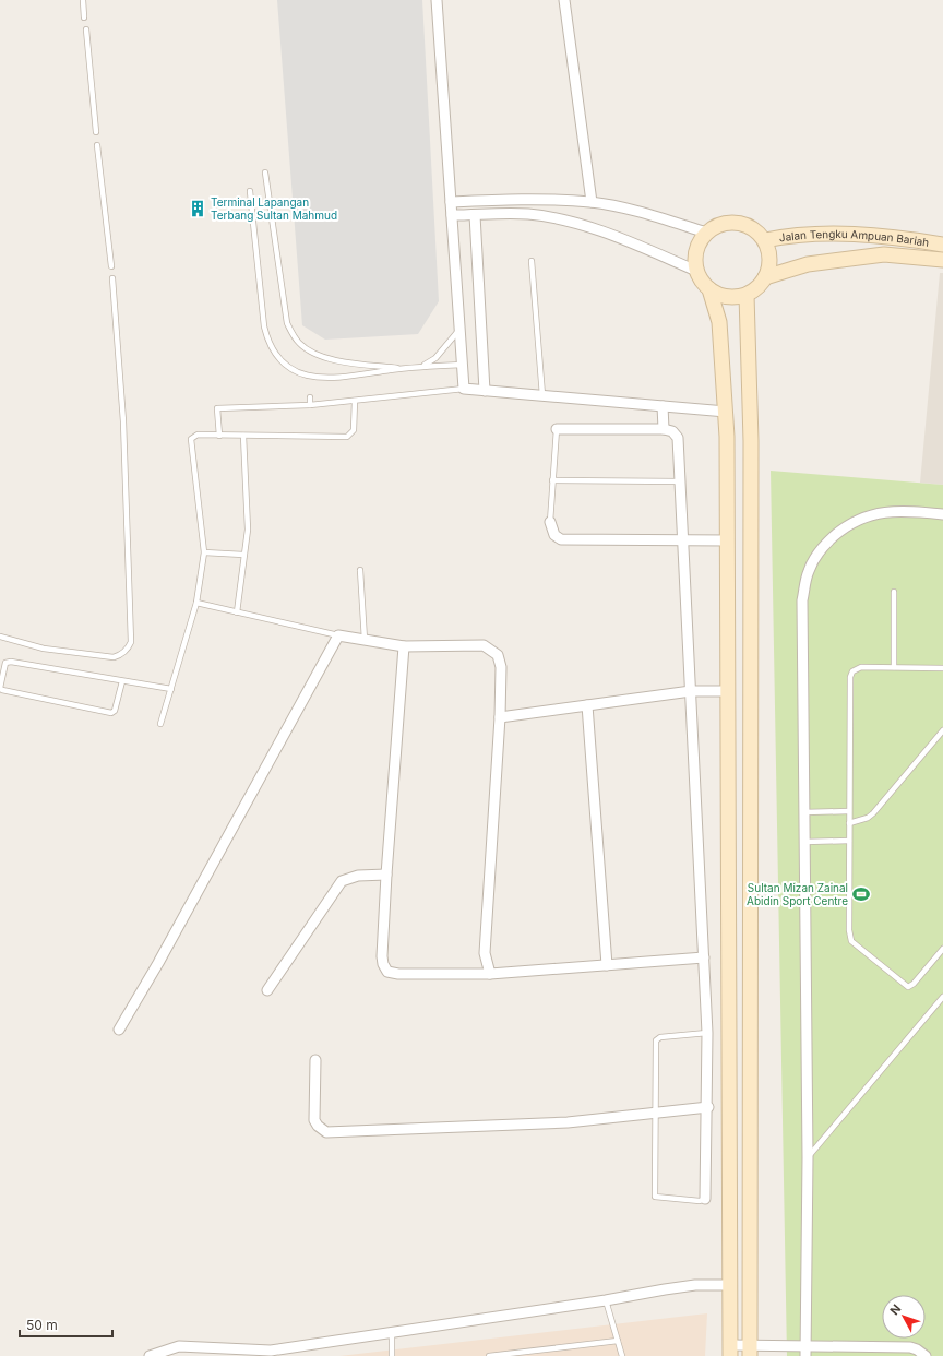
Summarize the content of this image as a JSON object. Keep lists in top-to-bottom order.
{
  "streets": {
    "main road": ["Jalan Tengku Ampuan Bariah"]
  },
  "places": {
    "building": ["Terminal Lapangan Terbang Sultan Mahmud"],
    "sports": ["Sultan Mizan Zainal Abidin Sport Centre"]
  },
  "scale_bar": "50 m",
  "north": "top left"
}
